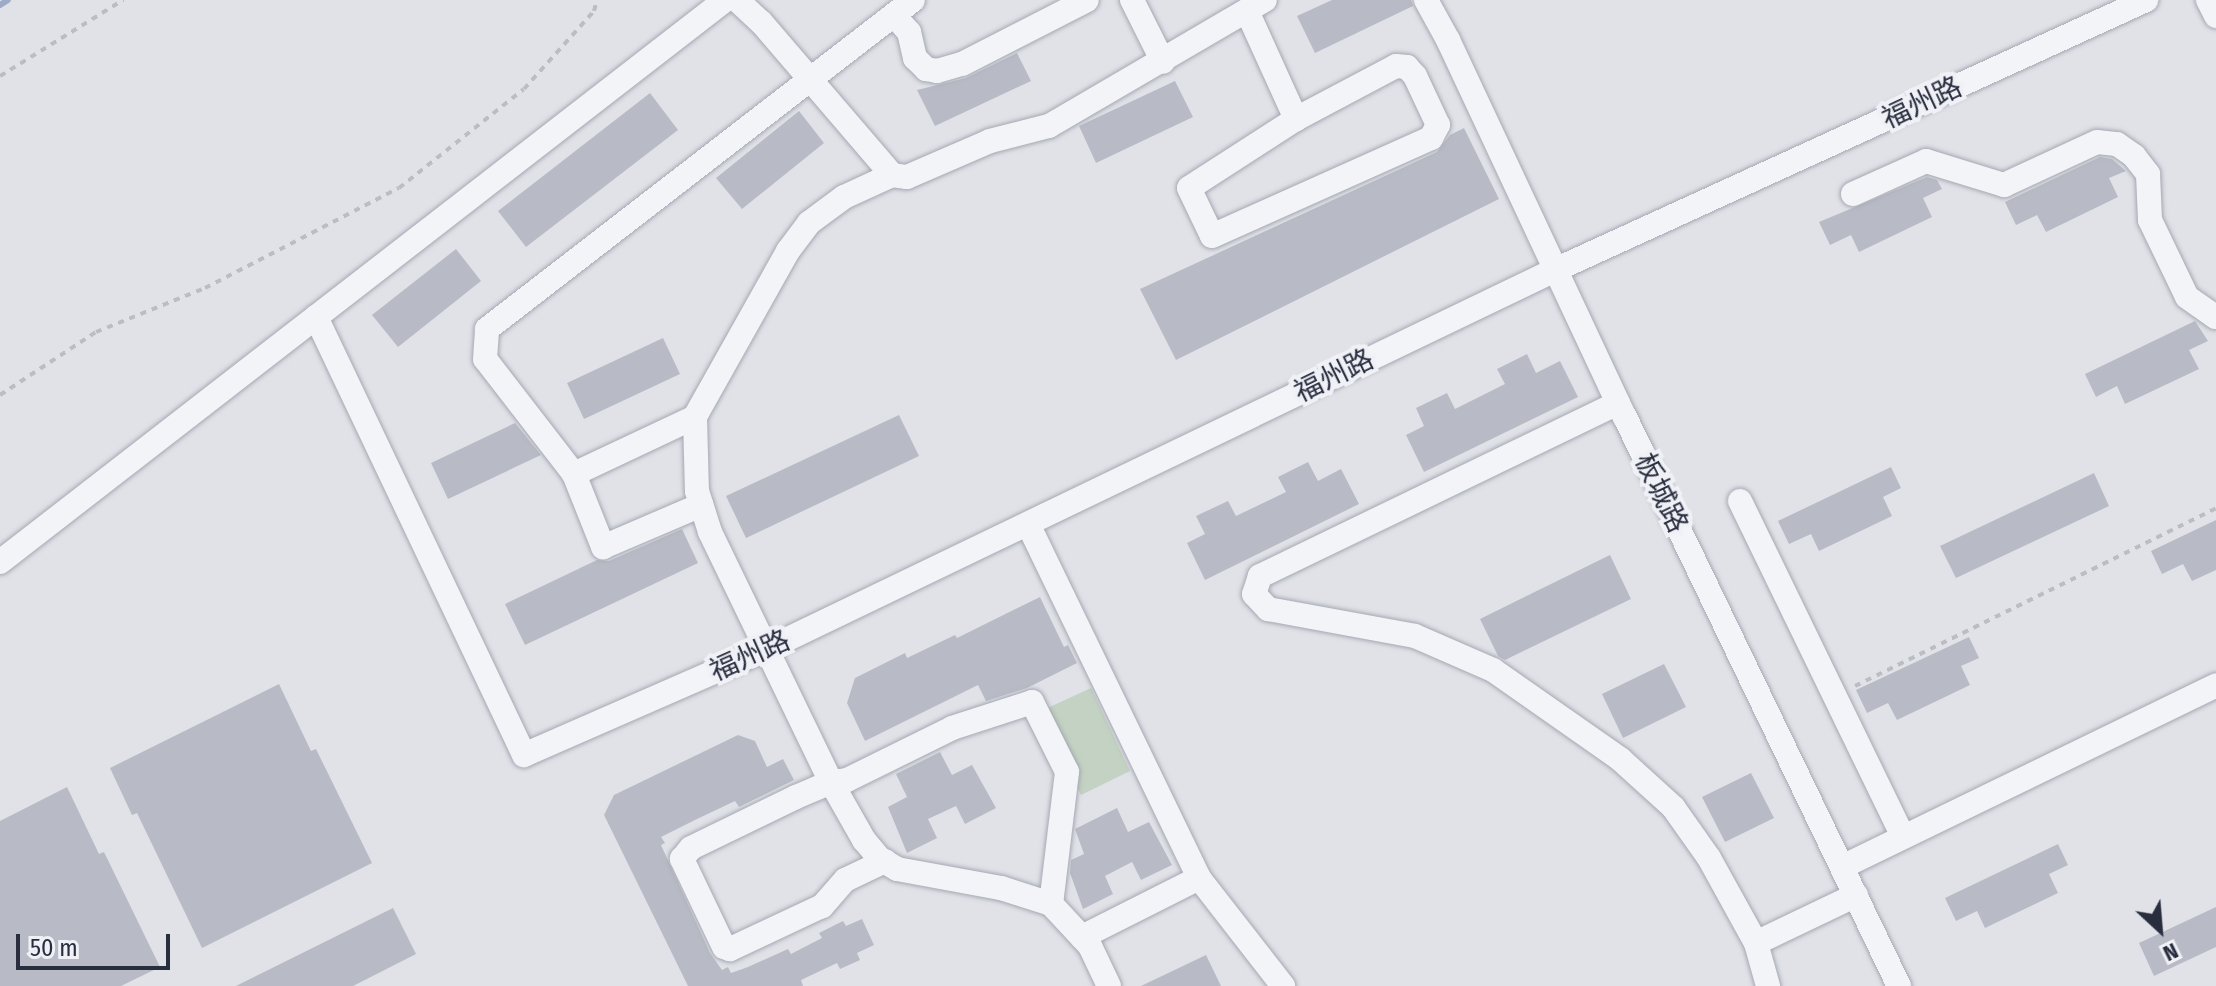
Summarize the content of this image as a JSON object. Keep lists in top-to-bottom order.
{
  "streets": {
    "street": ["福州路", "板城路"]
  },
  "crossings": [
    ["福州路", "板城路"]
  ],
  "scale_bar": "50 m",
  "north": "bottom right"
}
